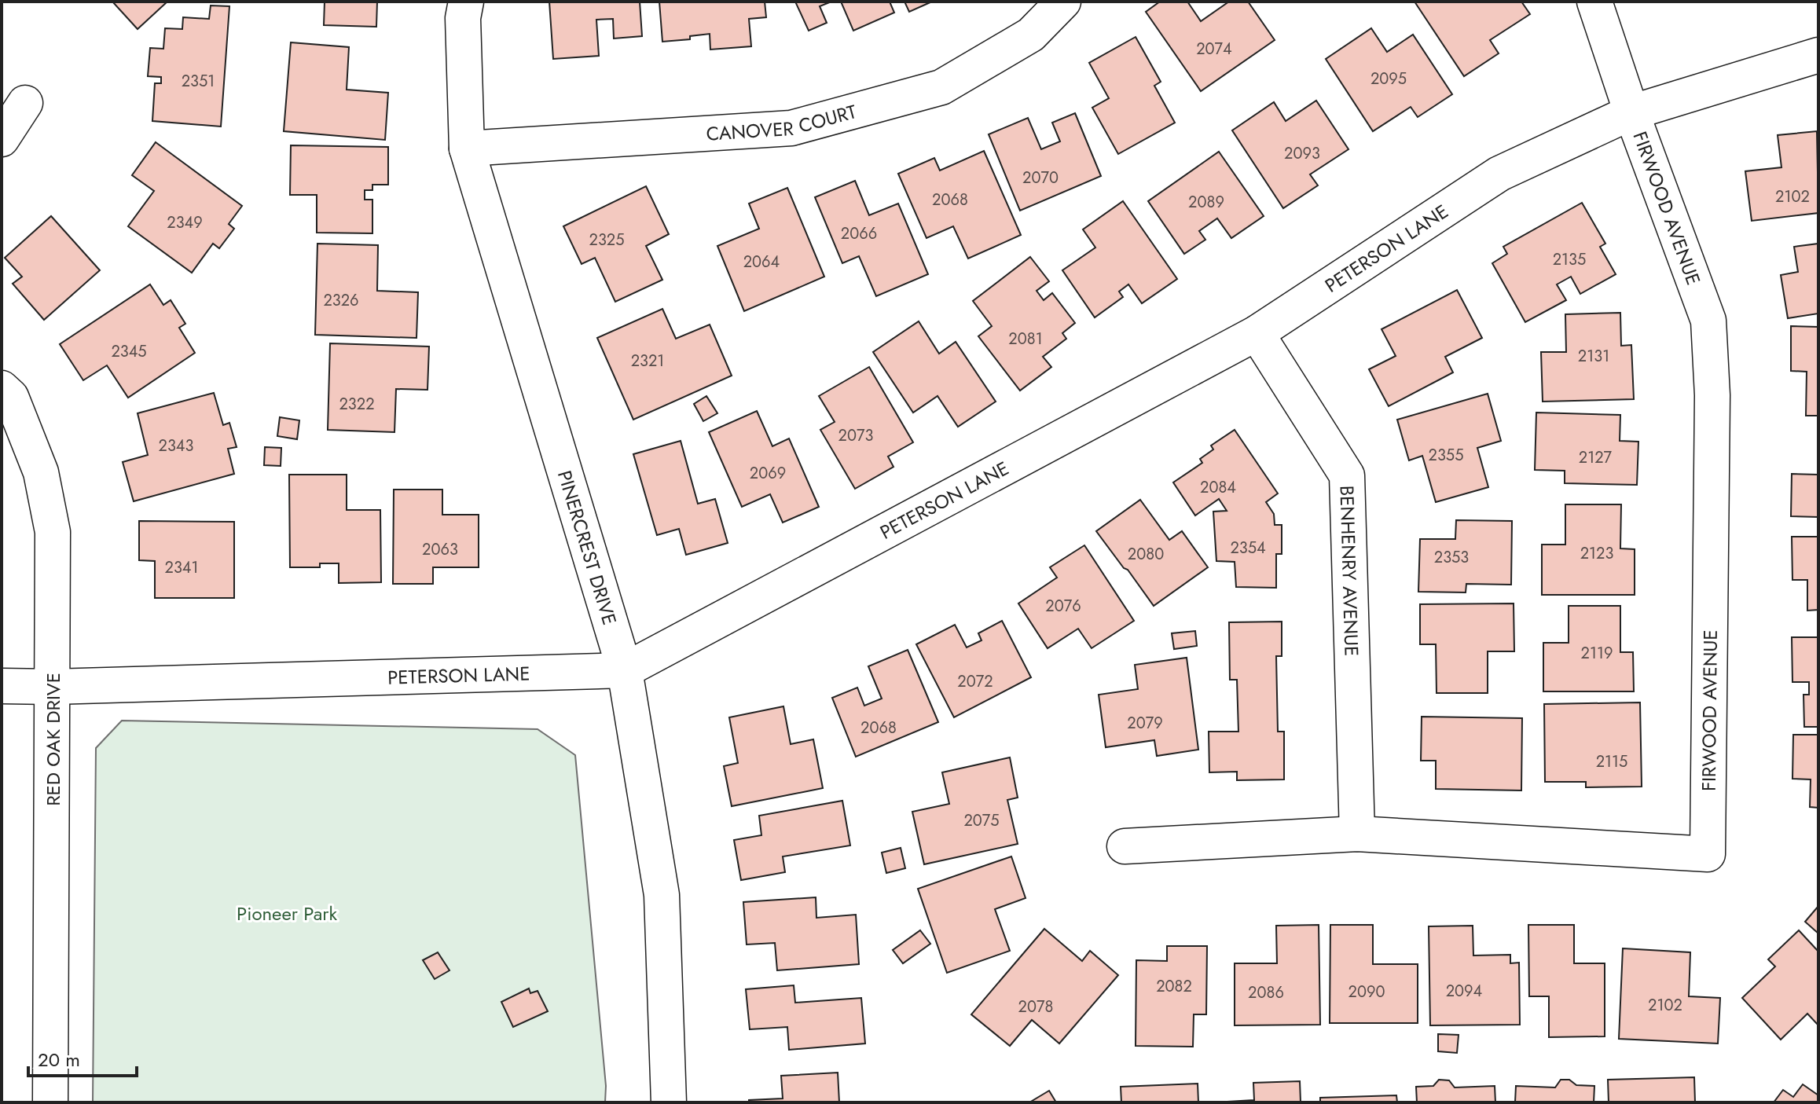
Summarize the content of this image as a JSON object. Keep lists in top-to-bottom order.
{
  "streets": {
    "street": [
      "CANOVER COURT",
      "FIRWOOD AVENUE",
      "PETERSON LANE",
      "PINERCREST DRIVE",
      "BENHENRY AVENUE",
      "RED OAK DRIVE"
    ]
  },
  "crossings": [
    ["CANOVER COURT", "PINERCREST DRIVE"],
    ["FIRWOOD AVENUE", "PETERSON LANE"],
    ["FIRWOOD AVENUE", "BENHENRY AVENUE"],
    ["PETERSON LANE", "PINERCREST DRIVE"],
    ["PETERSON LANE", "BENHENRY AVENUE"],
    ["PETERSON LANE", "RED OAK DRIVE"]
  ],
  "parks": ["Pioneer Park"],
  "house_numbers": [
    "2074",
    "2095",
    "2351",
    "2093",
    "2070",
    "2102",
    "2068",
    "2089",
    "2349",
    "2066",
    "2325",
    "2135",
    "2064",
    "2326",
    "2081",
    "2345",
    "2131",
    "2321",
    "2322",
    "2073",
    "2343",
    "2355",
    "2127",
    "2069",
    "2084",
    "2354",
    "2063",
    "2123",
    "2080",
    "2353",
    "2341",
    "2076",
    "2119",
    "2072",
    "2079",
    "2068",
    "2115",
    "2075",
    "2082",
    "2094",
    "2090",
    "2086",
    "2102",
    "2078"
  ],
  "scale_bar": "20 m"
}
